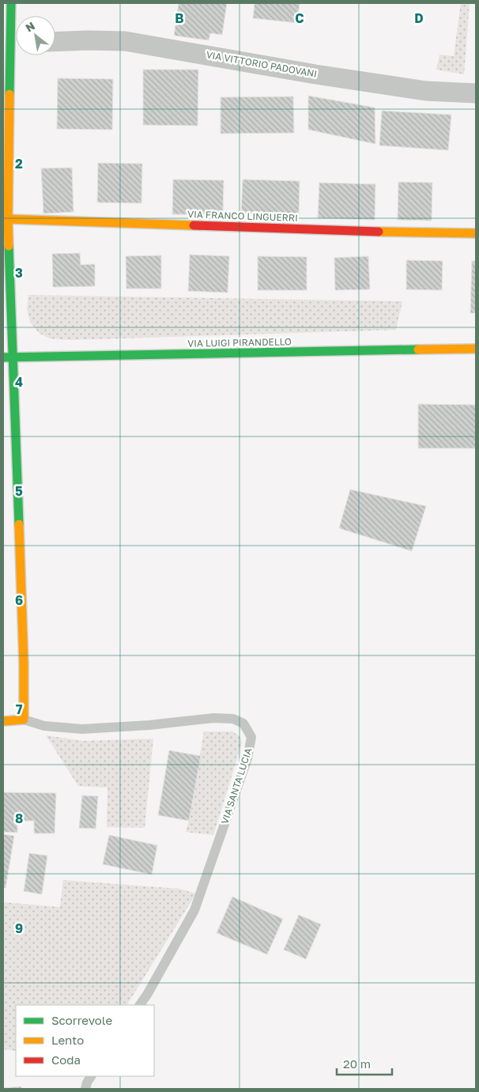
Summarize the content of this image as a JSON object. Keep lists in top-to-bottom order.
{
  "streets": {
    "street": [
      "VIA VITTORIO PADOVANI",
      "VIA FRANCO LINGUERRI",
      "VIA LUIGI PIRANDELLO",
      "VIA SANTA LUCIA"
    ]
  },
  "legend": ["Scorrevole", "Lento", "Coda"],
  "scale_bar": "20 m",
  "north": "top left",
  "grid": {
    "columns": ["B", "C", "D"],
    "rows": [
      "2",
      "3",
      "4",
      "5",
      "6",
      "7",
      "8",
      "9"
    ]
  }
}
